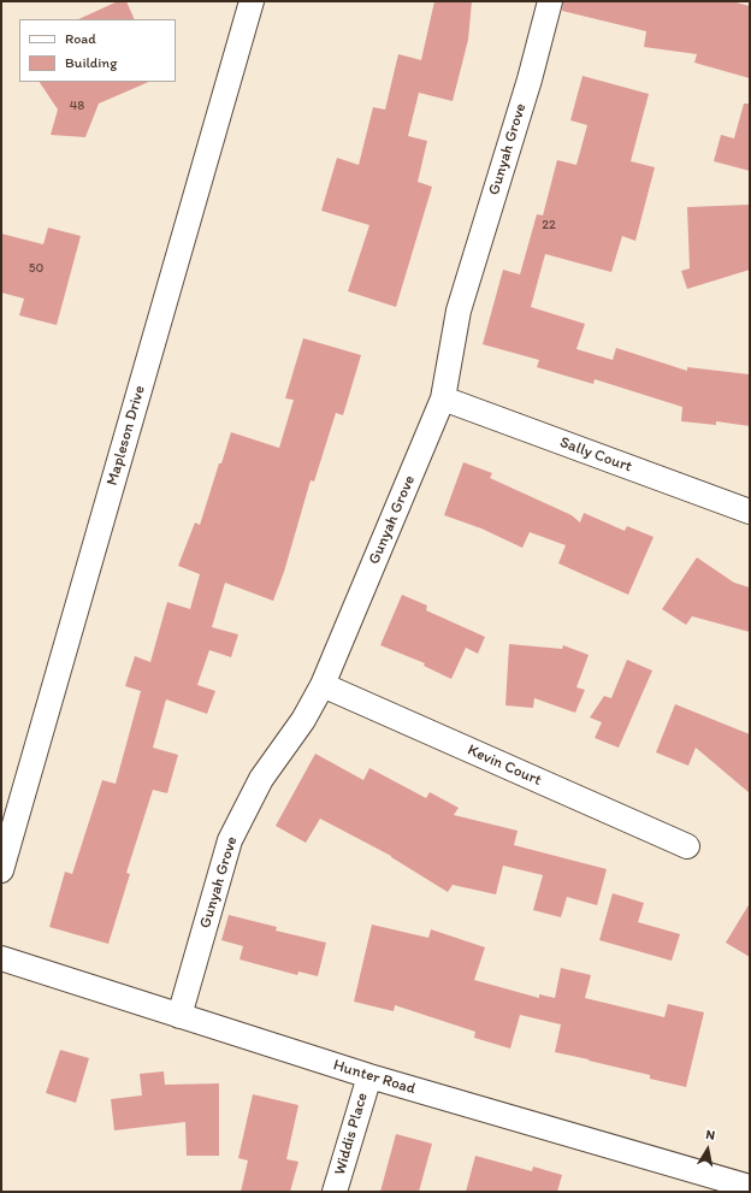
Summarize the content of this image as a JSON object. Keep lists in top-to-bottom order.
{
  "streets": {
    "street": [
      "Gunyah Grove",
      "Mapleson Drive",
      "Sally Court",
      "Kevin Court",
      "Hunter Road",
      "Widdis Place"
    ]
  },
  "crossings": [
    ["Gunyah Grove", "Sally Court"],
    ["Gunyah Grove", "Kevin Court"],
    ["Gunyah Grove", "Hunter Road"],
    ["Hunter Road", "Widdis Place"]
  ],
  "house_numbers": ["48", "22", "50"],
  "legend": ["Road", "Building"],
  "north": "top"
}
